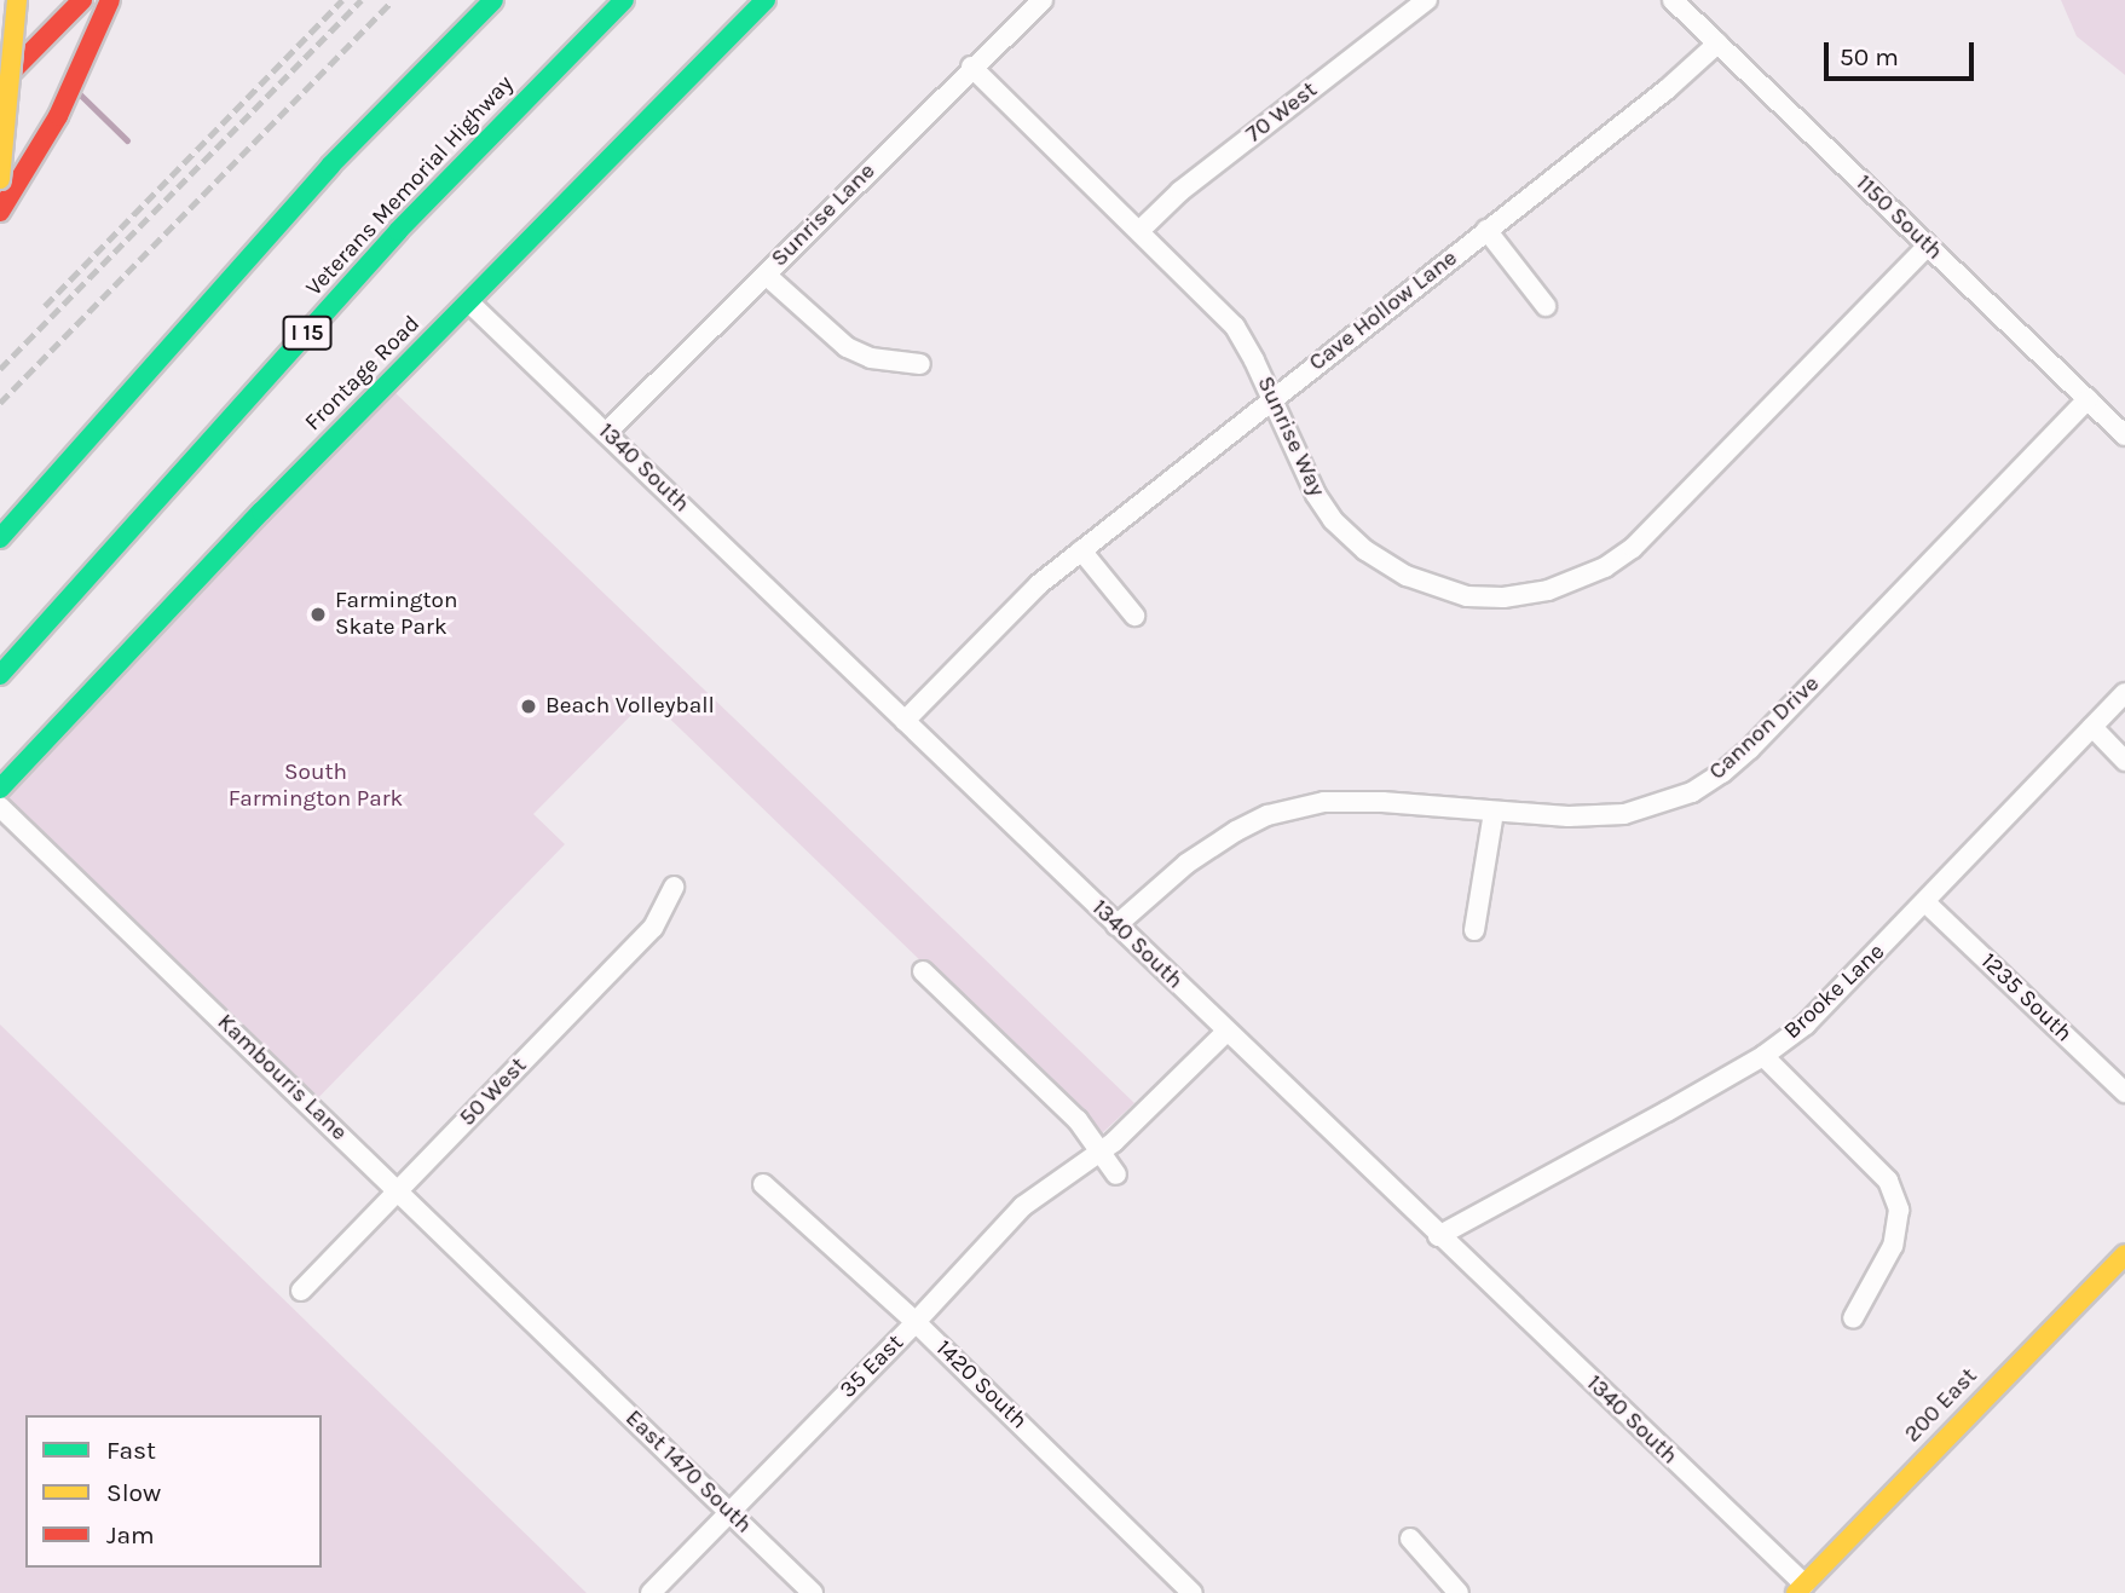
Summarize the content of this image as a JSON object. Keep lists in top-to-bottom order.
{
  "streets": {
    "main road": [
      "Veterans Memorial Highway",
      "I 15",
      "Frontage Road",
      "200 East"
    ],
    "street": [
      "70 West",
      "Sunrise Lane",
      "1150 South",
      "Cave Hollow Lane",
      "Sunrise Way",
      "1340 South",
      "Cannon Drive",
      "Brooke Lane",
      "1235 South",
      "Kambouris Lane",
      "50 West",
      "35 East",
      "1420 South",
      "East 1470 South"
    ]
  },
  "crossings": [
    ["70 West", "Sunrise Way"],
    ["Sunrise Lane", "Sunrise Way"],
    ["Sunrise Lane", "1340 South"],
    ["1150 South", "Cave Hollow Lane"],
    ["1150 South", "Sunrise Way"],
    ["1150 South", "Cannon Drive"],
    ["Cave Hollow Lane", "Sunrise Way"],
    ["Cave Hollow Lane", "1340 South"],
    ["Frontage Road", "1340 South"],
    ["1340 South", "Cannon Drive"],
    ["1340 South", "Brooke Lane"],
    ["1340 South", "35 East"],
    ["1340 South", "200 East"],
    ["Brooke Lane", "1235 South"],
    ["Kambouris Lane", "50 West"],
    ["Kambouris Lane", "East 1470 South"],
    ["35 East", "1420 South"],
    ["35 East", "East 1470 South"]
  ],
  "parks": ["South Farmington Park"],
  "places": ["Farmington Skate Park", "Beach Volleyball"],
  "legend": ["Fast", "Slow", "Jam"],
  "scale_bar": "50 m"
}
